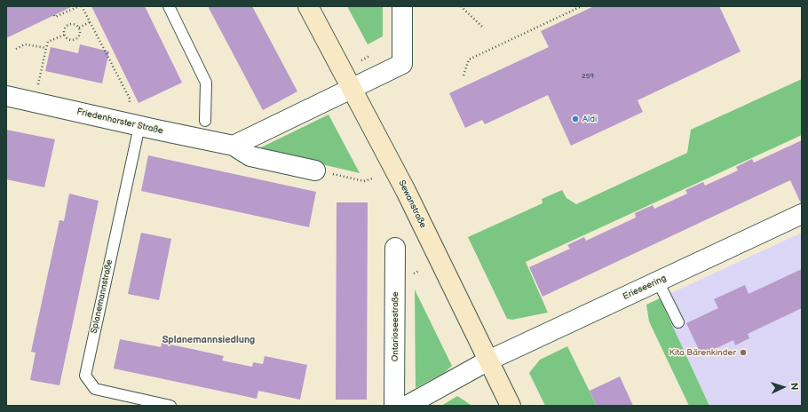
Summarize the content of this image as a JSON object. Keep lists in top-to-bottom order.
{
  "streets": {
    "street": [
      "Friedenhorster Straße",
      "Sewanstraße",
      "Erieseering",
      "Ontarioseestraße"
    ],
    "lane": ["Splanemannstraße"]
  },
  "crossings": [
    ["Friedenhorster Straße", "Splanemannstraße"],
    ["Sewanstraße", "Erieseering"]
  ],
  "districts": ["Splanemannsiedlung"],
  "places": ["Aldi", "Kita Bärenkinder"],
  "house_numbers": ["259"],
  "north": "right"
}
